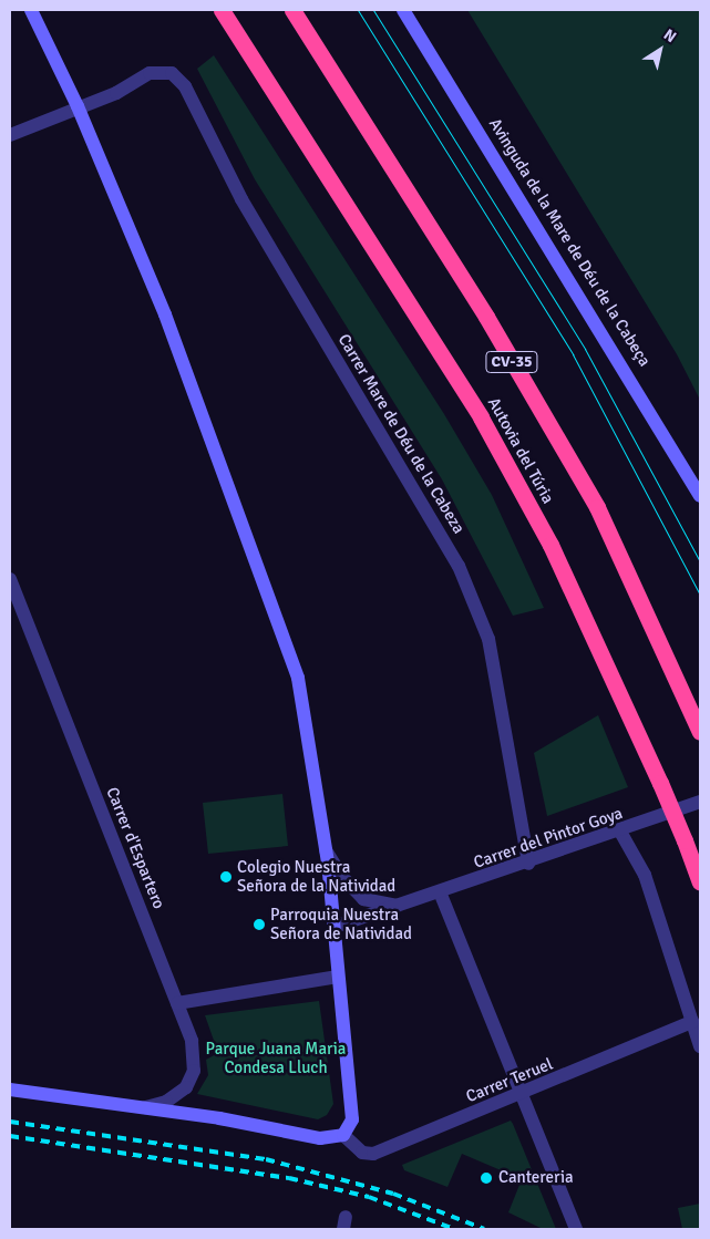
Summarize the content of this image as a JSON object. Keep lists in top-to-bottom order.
{
  "streets": {
    "highway": ["CV-35", "Autovia del Túria"],
    "street": [
      "Avinguda de la Mare de Déu de la Cabeça",
      "Carrer Mare de Déu de la Cabeza",
      "Carrer del Pintor Goya",
      "Carrer d'Espartero",
      "Carrer Teruel"
    ]
  },
  "crossings": [
    ["Carrer Mare de Déu de la Cabeza", "Carrer del Pintor Goya"]
  ],
  "parks": ["Parque Juana Maria Condesa Lluch"],
  "places": ["Colegio Nuestra Señora de la Natividad", "Parroquia Nuestra Señora de Natividad", "Cantereria"],
  "north": "top right"
}
